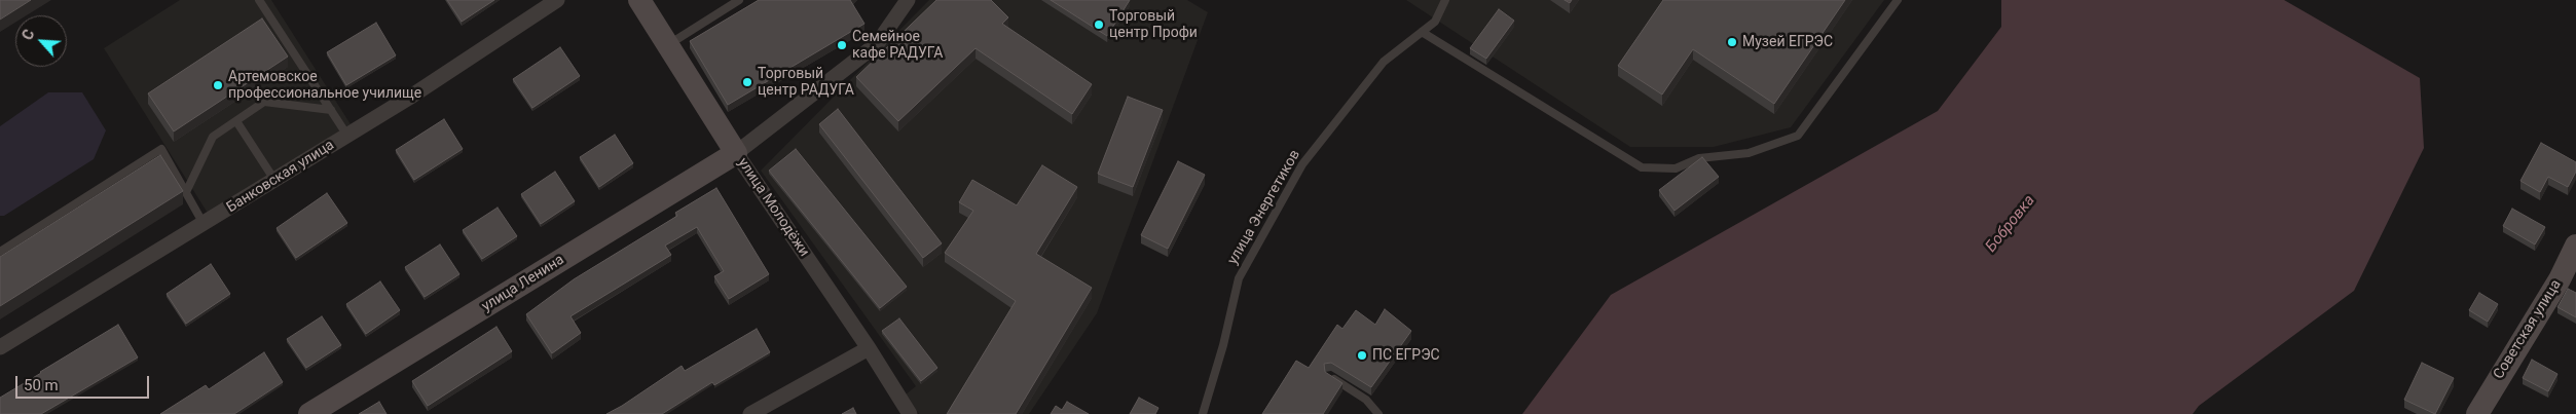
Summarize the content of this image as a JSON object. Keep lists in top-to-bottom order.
{
  "streets": {
    "street": [
      "Банковская улица",
      "улица Молодёжи",
      "улица Ленина",
      "Советская улица"
    ],
    "lane": ["улица Энергетиков"]
  },
  "crossings": [
    ["улица Молодёжи", "улица Ленина"]
  ],
  "water": ["Бобровка"],
  "places": [
    "Торговый центр Профи",
    "Музей ЕГРЭС",
    "Семейное кафе РАДУГА",
    "Торговый центр РАДУГА",
    "Артемовское профессиональное училище",
    "ПС ЕГРЭС"
  ],
  "scale_bar": "50 m",
  "north": "top left"
}
